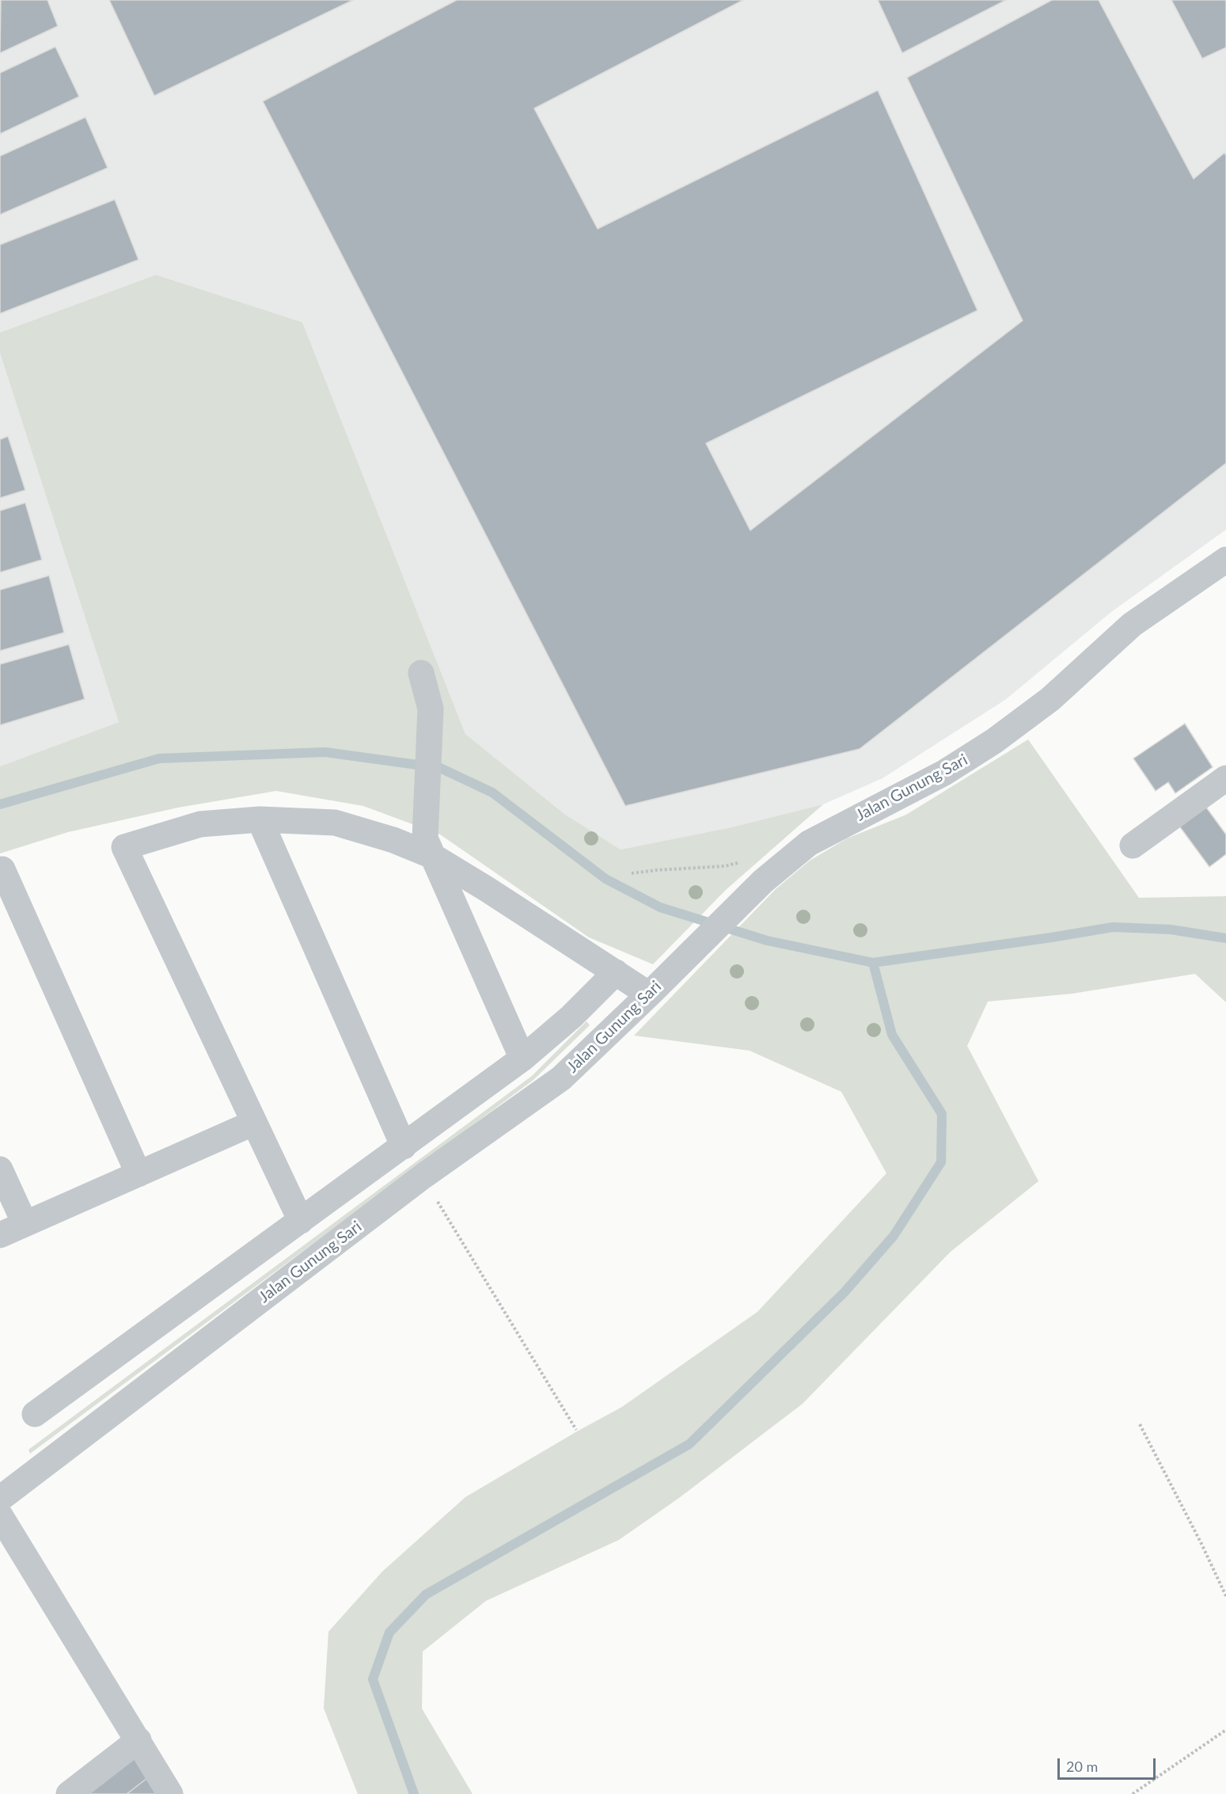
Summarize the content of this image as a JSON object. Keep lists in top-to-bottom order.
{
  "streets": {
    "street": ["Jalan Gunung Sari"]
  },
  "scale_bar": "20 m"
}
